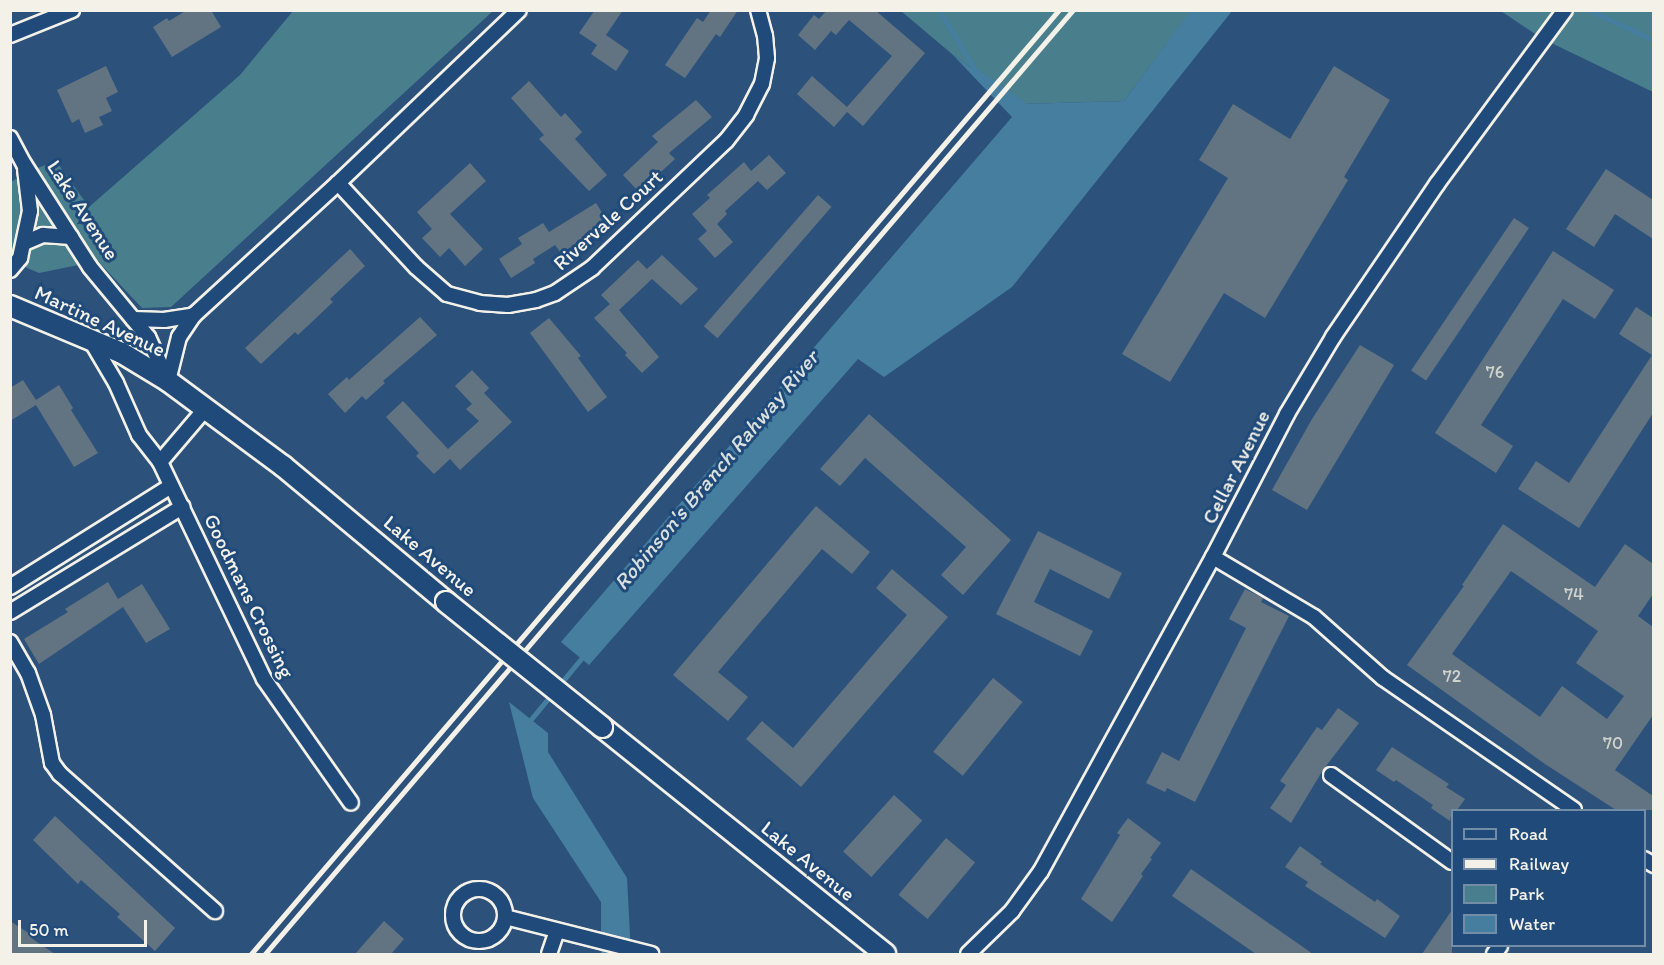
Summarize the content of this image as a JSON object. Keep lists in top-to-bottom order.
{
  "streets": {
    "main road": ["Lake Avenue", "Martine Avenue"],
    "street": ["Rivervale Court", "Cellar Avenue", "Goodmans Crossing"]
  },
  "crossings": [
    ["Lake Avenue", "Martine Avenue"],
    ["Martine Avenue", "Goodmans Crossing"]
  ],
  "water": ["Robinson's Branch Rahway River"],
  "house_numbers": [
    "76",
    "74",
    "72",
    "70"
  ],
  "legend": [
    "Road",
    "Railway",
    "Park",
    "Water"
  ],
  "scale_bar": "50 m"
}
